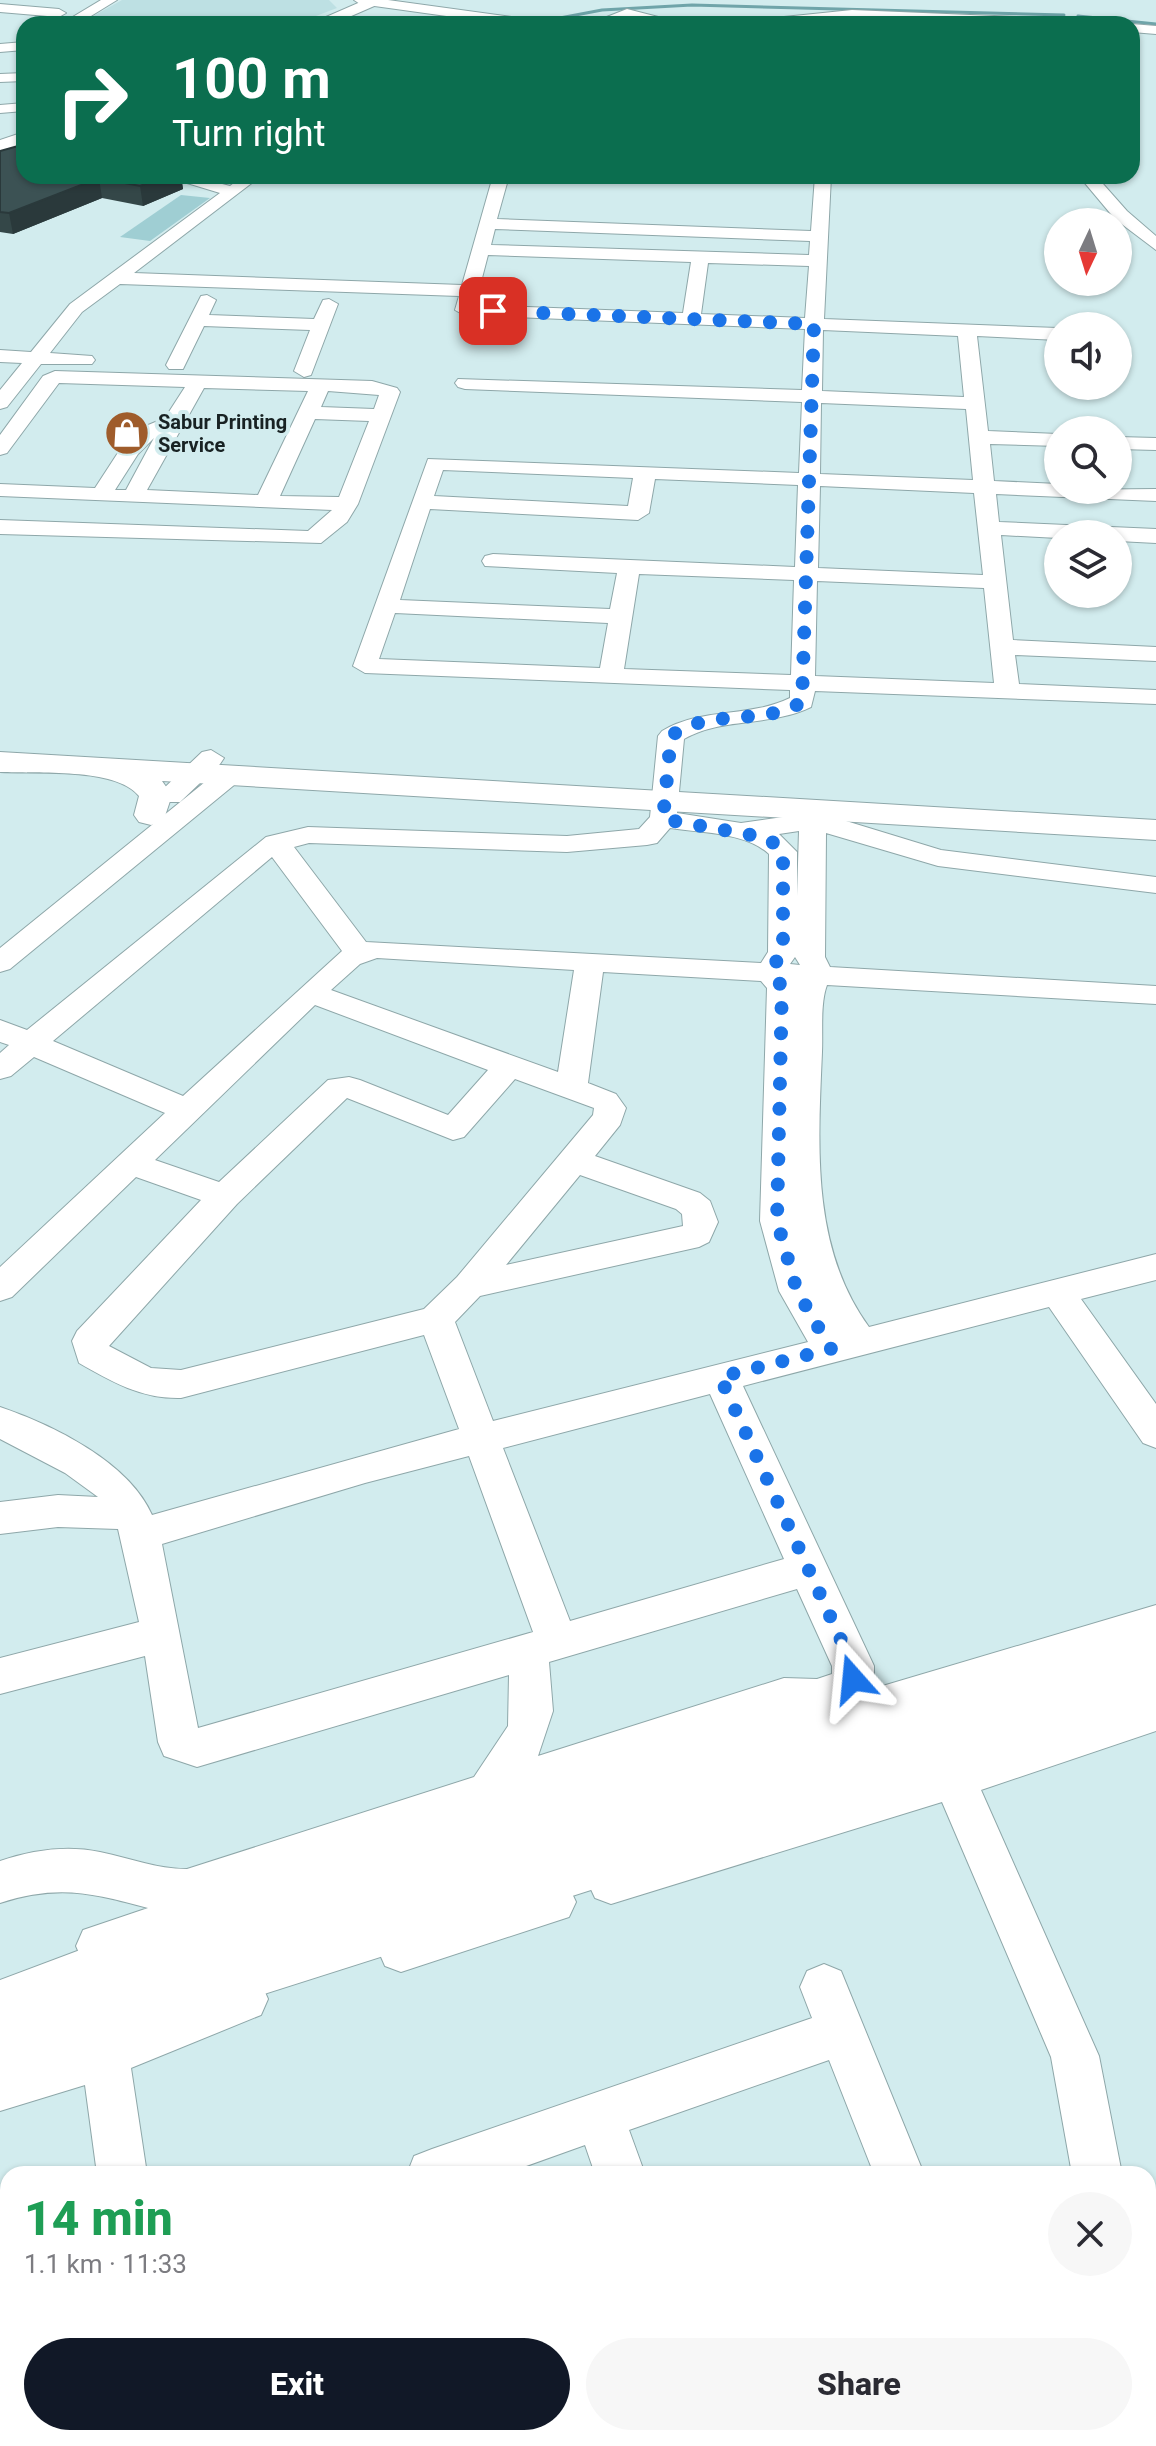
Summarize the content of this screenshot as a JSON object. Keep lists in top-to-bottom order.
{
  "places": {
    "shop": ["Sabur Printing Service"]
  },
  "north": "bottom",
  "page": {
    "turn": ["100 m", "Turn right"],
    "heading": ["14 min", "1.1 km · 11:33"],
    "buttons": ["Exit", "Share"]
  }
}
